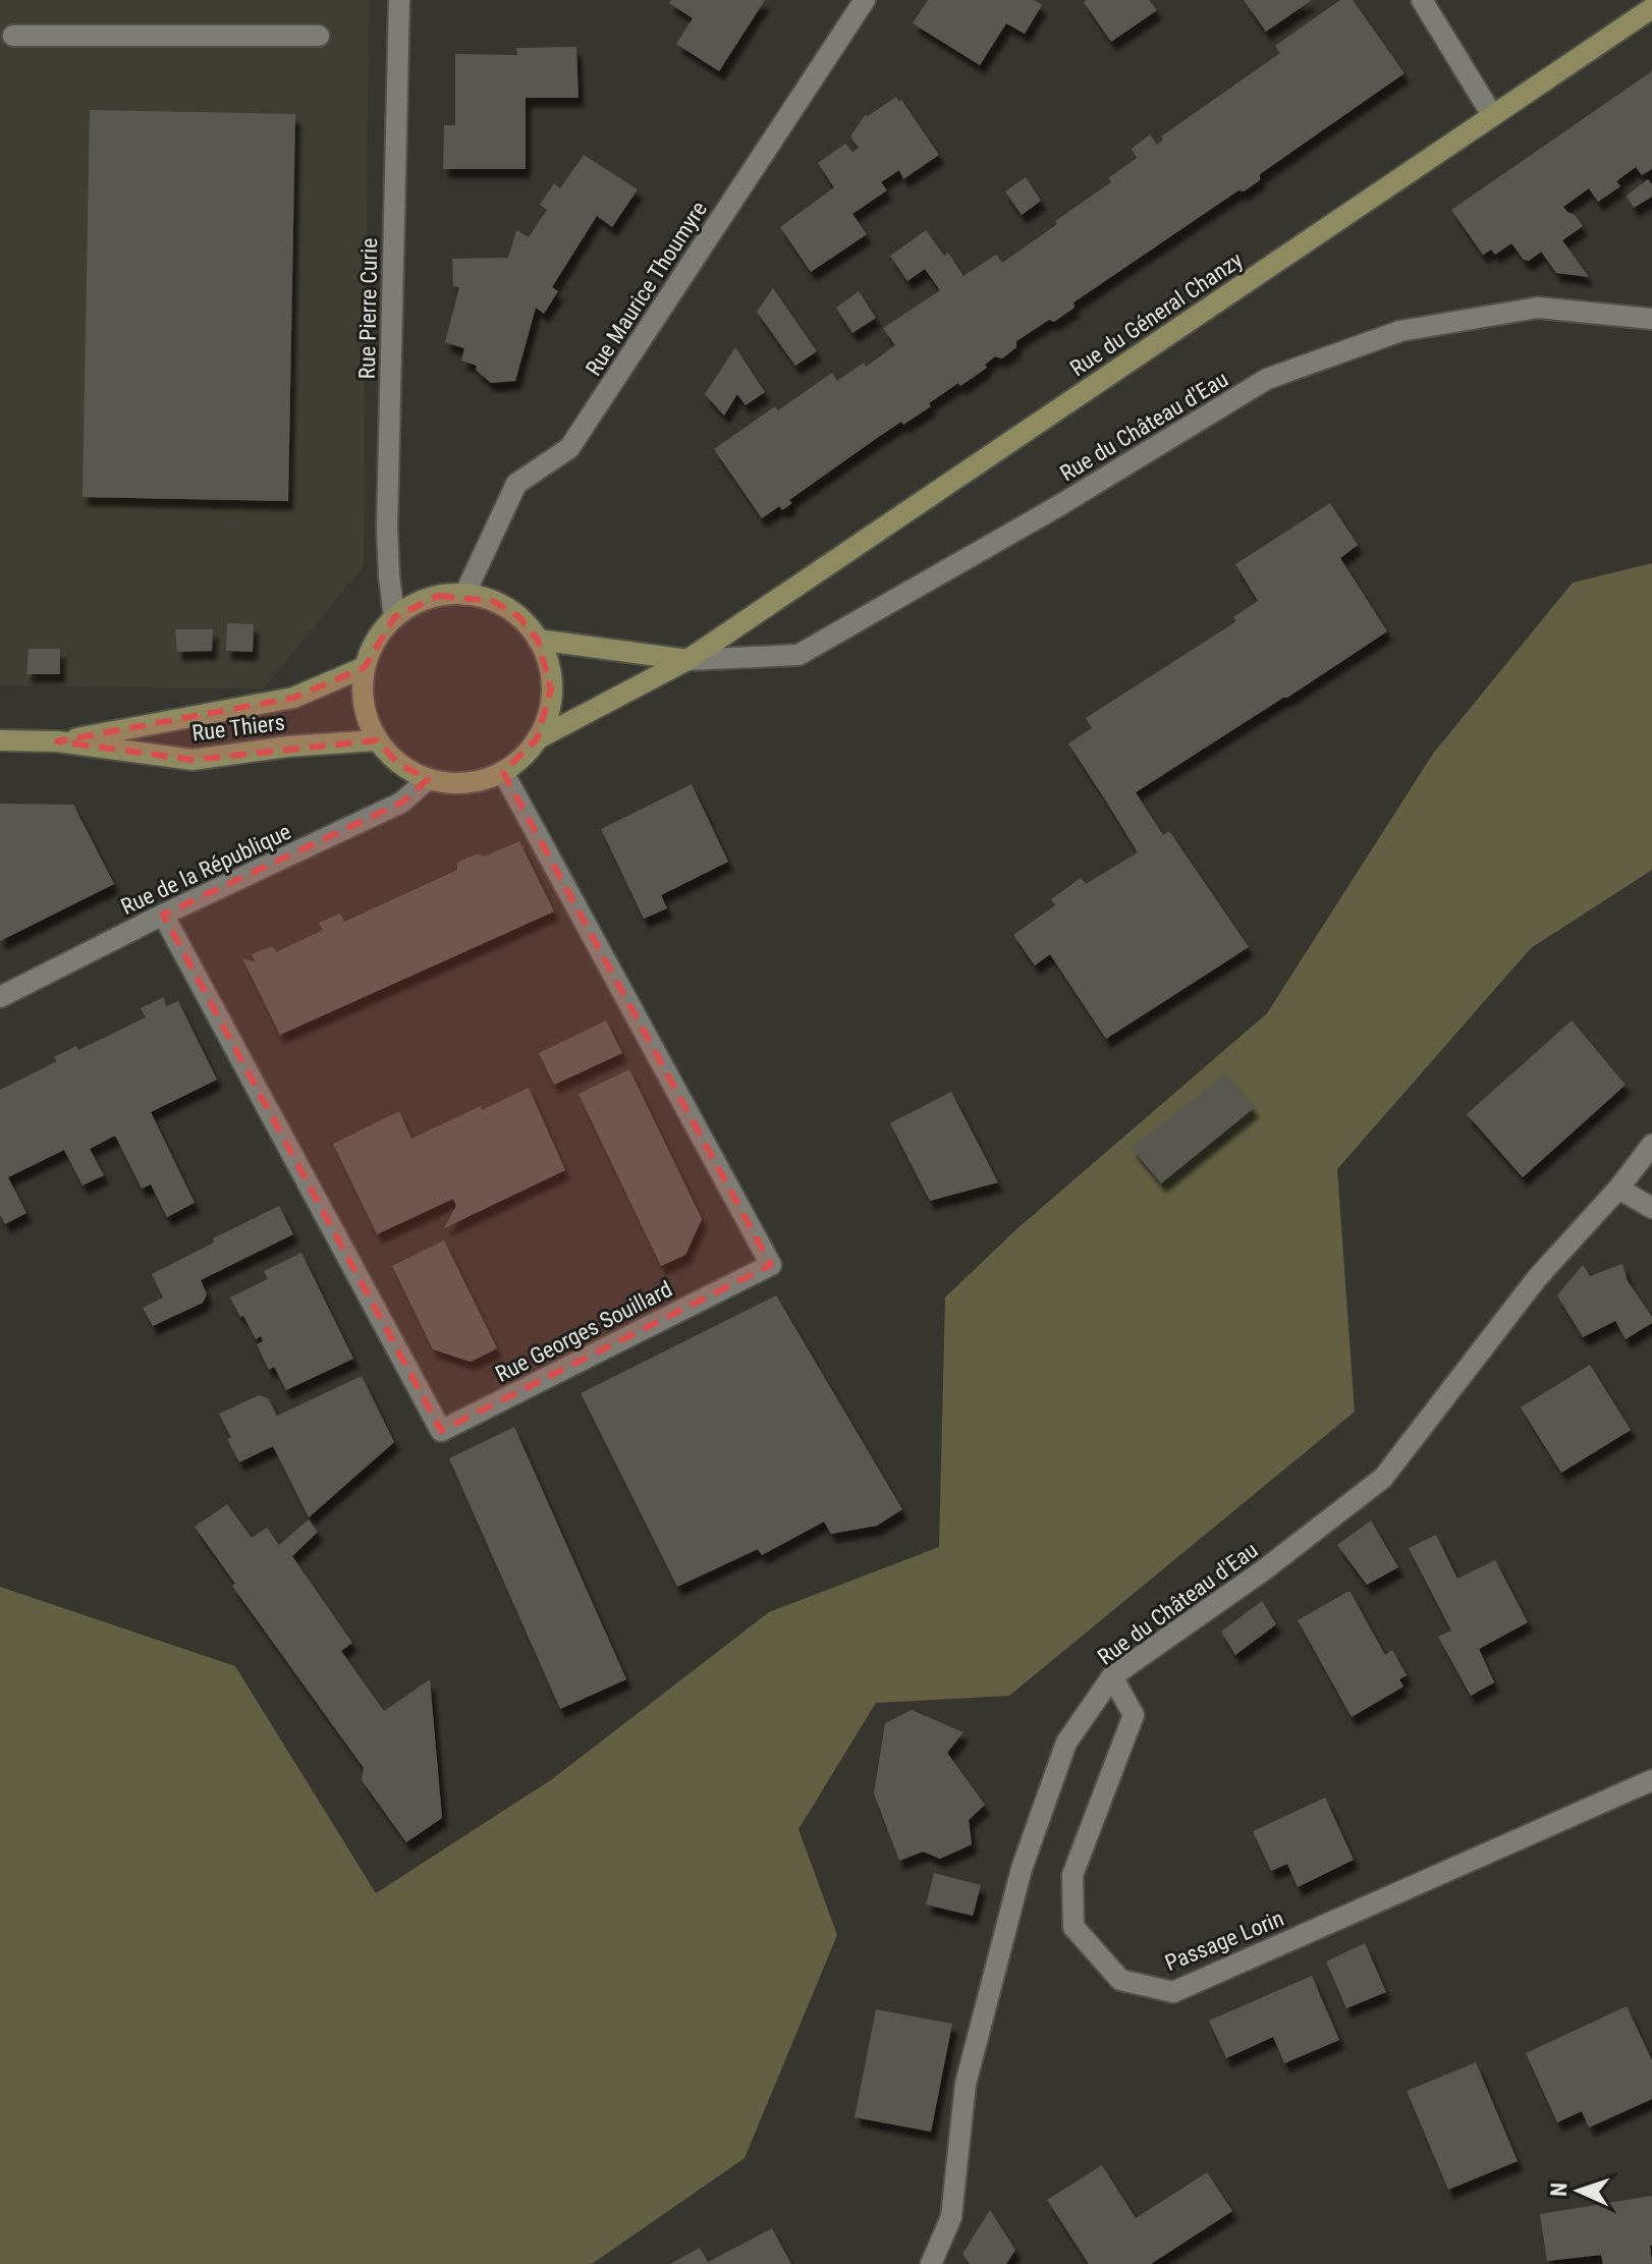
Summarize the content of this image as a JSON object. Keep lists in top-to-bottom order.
{
  "streets": {
    "main road": ["Rue du Géneral Chanzy", "Rue Thiers"],
    "street": [
      "Rue Maurice Thoumyre",
      "Rue Pierre Curie",
      "Rue du Château d'Eau",
      "Rue de la République",
      "Rue Georges Souillard",
      "Passage Lorin"
    ]
  },
  "crossings": [
    ["Rue Maurice Thoumyre", "Rue Pierre Curie"],
    ["Rue Maurice Thoumyre", "Rue du Géneral Chanzy"],
    ["Rue Maurice Thoumyre", "Rue Thiers"],
    ["Rue Maurice Thoumyre", "Rue de la République"],
    ["Rue Maurice Thoumyre", "Rue Georges Souillard"],
    ["Rue Pierre Curie", "Rue du Géneral Chanzy"],
    ["Rue Pierre Curie", "Rue Thiers"],
    ["Rue Pierre Curie", "Rue de la République"],
    ["Rue Pierre Curie", "Rue Georges Souillard"],
    ["Rue du Géneral Chanzy", "Rue du Château d'Eau"],
    ["Rue du Géneral Chanzy", "Rue Thiers"],
    ["Rue du Géneral Chanzy", "Rue de la République"],
    ["Rue du Géneral Chanzy", "Rue Georges Souillard"],
    ["Rue du Château d'Eau", "Passage Lorin"],
    ["Rue Thiers", "Rue de la République"],
    ["Rue Thiers", "Rue Georges Souillard"],
    ["Rue de la République", "Rue Georges Souillard"]
  ],
  "north": "left"
}
